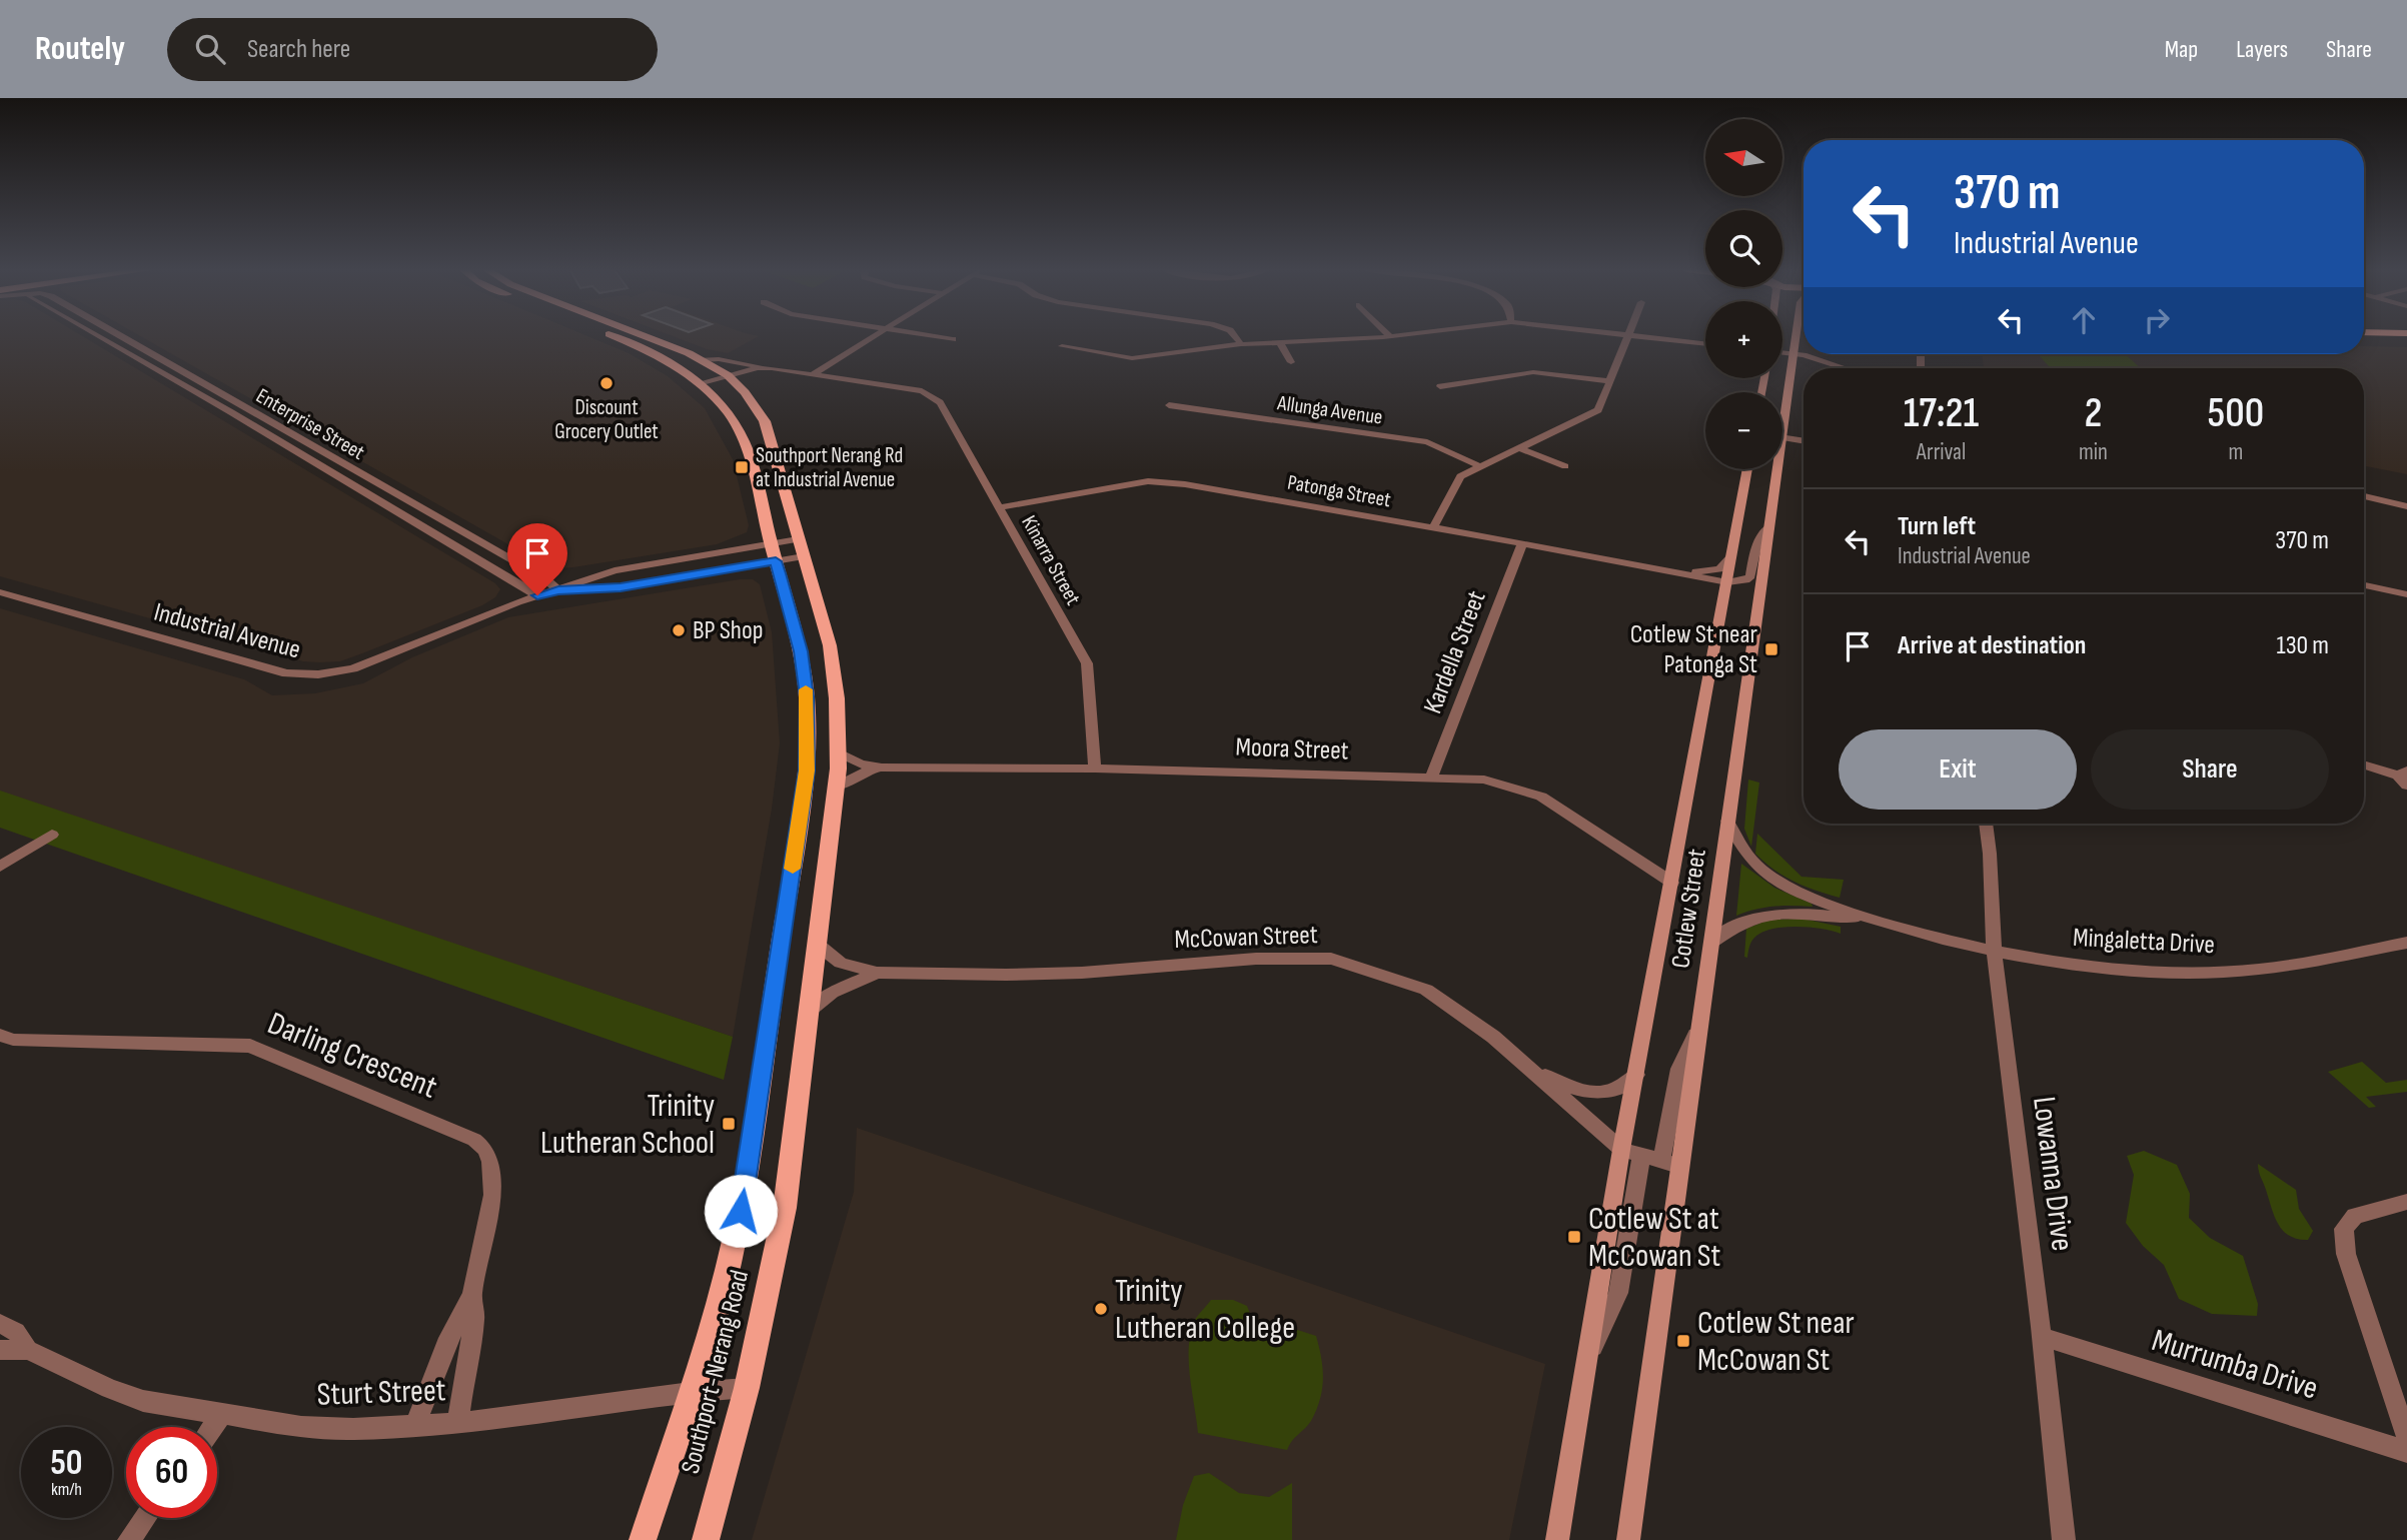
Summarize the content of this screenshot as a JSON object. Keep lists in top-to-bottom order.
{
  "streets": {
    "main road": ["Cotlew Street", "Southport-Nerang Road"],
    "street": [
      "Allunga Avenue",
      "Enterprise Street",
      "Patonga Street",
      "Kinarra Street",
      "Industrial Avenue",
      "Kardella Street",
      "Moora Street",
      "McCowan Street",
      "Mingaletta Drive",
      "Darling Crescent",
      "Lowanna Drive",
      "Murrumba Drive",
      "Sturt Street"
    ]
  },
  "crossings": [
    ["Enterprise Street", "Industrial Avenue"],
    ["Patonga Street", "Kinarra Street"],
    ["Patonga Street", "Kardella Street"],
    ["Patonga Street", "Cotlew Street"],
    ["Kinarra Street", "Moora Street"],
    ["Industrial Avenue", "Southport-Nerang Road"],
    ["Kardella Street", "Moora Street"],
    ["Moora Street", "Cotlew Street"],
    ["Moora Street", "Southport-Nerang Road"],
    ["Cotlew Street", "McCowan Street"],
    ["Cotlew Street", "Mingaletta Drive"],
    ["McCowan Street", "Southport-Nerang Road"],
    ["Mingaletta Drive", "Lowanna Drive"],
    ["Darling Crescent", "Sturt Street"],
    ["Lowanna Drive", "Murrumba Drive"],
    ["Southport-Nerang Road", "Sturt Street"]
  ],
  "places": {
    "other": ["Discount Grocery Outlet", "BP Shop", "Trinity Lutheran College"],
    "transit": [
      "Southport Nerang Rd at Industrial Avenue",
      "Cotlew St near Patonga St",
      "Trinity Lutheran School",
      "Cotlew St at McCowan St",
      "Cotlew St near McCowan St"
    ]
  },
  "north": "left",
  "page": {
    "header": "Routely",
    "search": "Search here",
    "nav": ["Map", "Layers", "Share"],
    "map_buttons": ["+", "−"],
    "turn": ["370 m", "Industrial Avenue"],
    "eta": [
      "17:21",
      "Arrival",
      "2",
      "min",
      "500",
      "m"
    ],
    "list": [
      {
        "name": "Turn left",
        "note": "Industrial Avenue",
        "value": "370 m"
      },
      {
        "name": "Arrive at destination",
        "value": "130 m"
      }
    ],
    "buttons": ["Exit", "Share"],
    "speed": "50 km/h",
    "limit": "60"
  }
}
